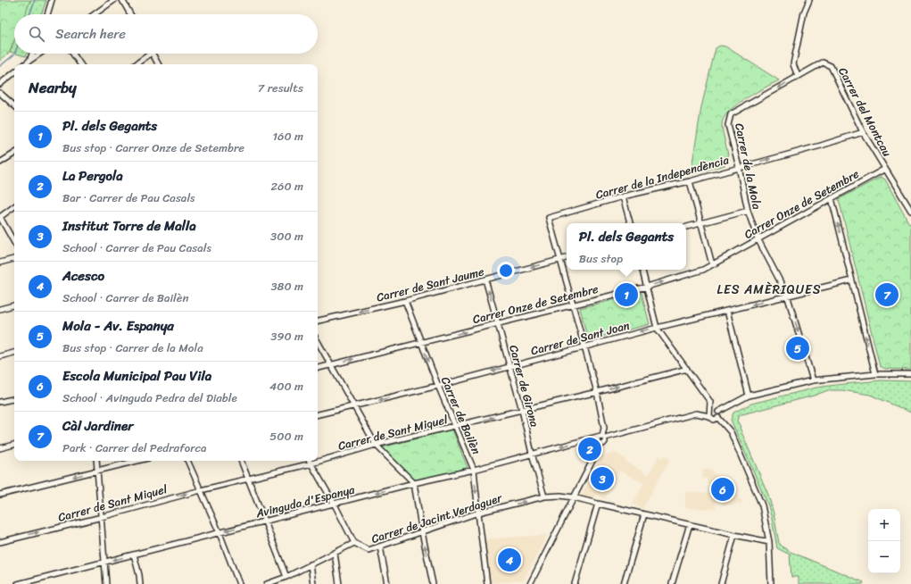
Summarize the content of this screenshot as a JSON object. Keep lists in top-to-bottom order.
{
  "streets": {
    "street": [
      "Carrer del Montcau",
      "Carrer de la Mola",
      "Carrer de la Independència",
      "Carrer Onze de Setembre",
      "Carrer de Sant Jaume",
      "Carrer de Sant Joan",
      "Carrer de Girona",
      "Carrer de Bailèn",
      "Carrer de Sant Miquel",
      "Avinguda d'Espanya",
      "Carrer de Jacint Verdaguer"
    ]
  },
  "crossings": [
    ["Carrer del Montcau", "Carrer de la Mola"],
    ["Carrer del Montcau", "Carrer de la Independència"],
    ["Carrer del Montcau", "Carrer Onze de Setembre"],
    ["Carrer de la Mola", "Carrer de la Independència"],
    ["Carrer de la Mola", "Carrer Onze de Setembre"],
    ["Carrer de la Mola", "Carrer de Sant Joan"],
    ["Carrer de la Independència", "Carrer de Sant Jaume"],
    ["Carrer Onze de Setembre", "Carrer de Girona"],
    ["Carrer Onze de Setembre", "Carrer de Bailèn"],
    ["Carrer de Sant Jaume", "Carrer de Girona"],
    ["Carrer de Sant Jaume", "Carrer de Bailèn"],
    ["Carrer de Sant Joan", "Carrer de Girona"],
    ["Carrer de Sant Joan", "Carrer de Bailèn"],
    ["Carrer de Girona", "Carrer de Sant Miquel"],
    ["Carrer de Girona", "Avinguda d'Espanya"],
    ["Carrer de Girona", "Carrer de Jacint Verdaguer"],
    ["Carrer de Bailèn", "Carrer de Sant Miquel"],
    ["Carrer de Bailèn", "Avinguda d'Espanya"],
    ["Carrer de Bailèn", "Carrer de Jacint Verdaguer"]
  ],
  "one_way": [
    "Carrer de la Mola",
    "Carrer Onze de Setembre",
    "Carrer de Sant Jaume",
    "Carrer de Sant Joan",
    "Carrer de Sant Miquel"
  ],
  "districts": ["LES AMÈRIQUES"],
  "page": {
    "search": "Search here",
    "heading": ["Nearby", "7 results"],
    "list": [
      {
        "mark": "1",
        "name": "Pl. dels Gegants",
        "note": "Bus stop · Carrer Onze de Setembre",
        "value": "160 m"
      },
      {
        "mark": "2",
        "name": "La Pergola",
        "note": "Bar · Carrer de Pau Casals",
        "value": "260 m"
      },
      {
        "mark": "3",
        "name": "Institut Torre de Malla",
        "note": "School · Carrer de Pau Casals",
        "value": "300 m"
      },
      {
        "mark": "4",
        "name": "Acesco",
        "note": "School · Carrer de Bailèn",
        "value": "380 m"
      },
      {
        "mark": "5",
        "name": "Mola - Av. Espanya",
        "note": "Bus stop · Carrer de la Mola",
        "value": "390 m"
      },
      {
        "mark": "6",
        "name": "Escola Municipal Pau Vila",
        "note": "School · Avinguda Pedra del Diable",
        "value": "400 m"
      },
      {
        "mark": "7",
        "name": "Càl Jardiner",
        "note": "Park · Carrer del Pedraforca",
        "value": "500 m"
      }
    ],
    "popup": ["Pl. dels Gegants", "Bus stop"],
    "pins": [
      "1",
      "7",
      "5",
      "2",
      "3",
      "6",
      "4"
    ],
    "map_buttons": ["+", "−"]
  }
}
